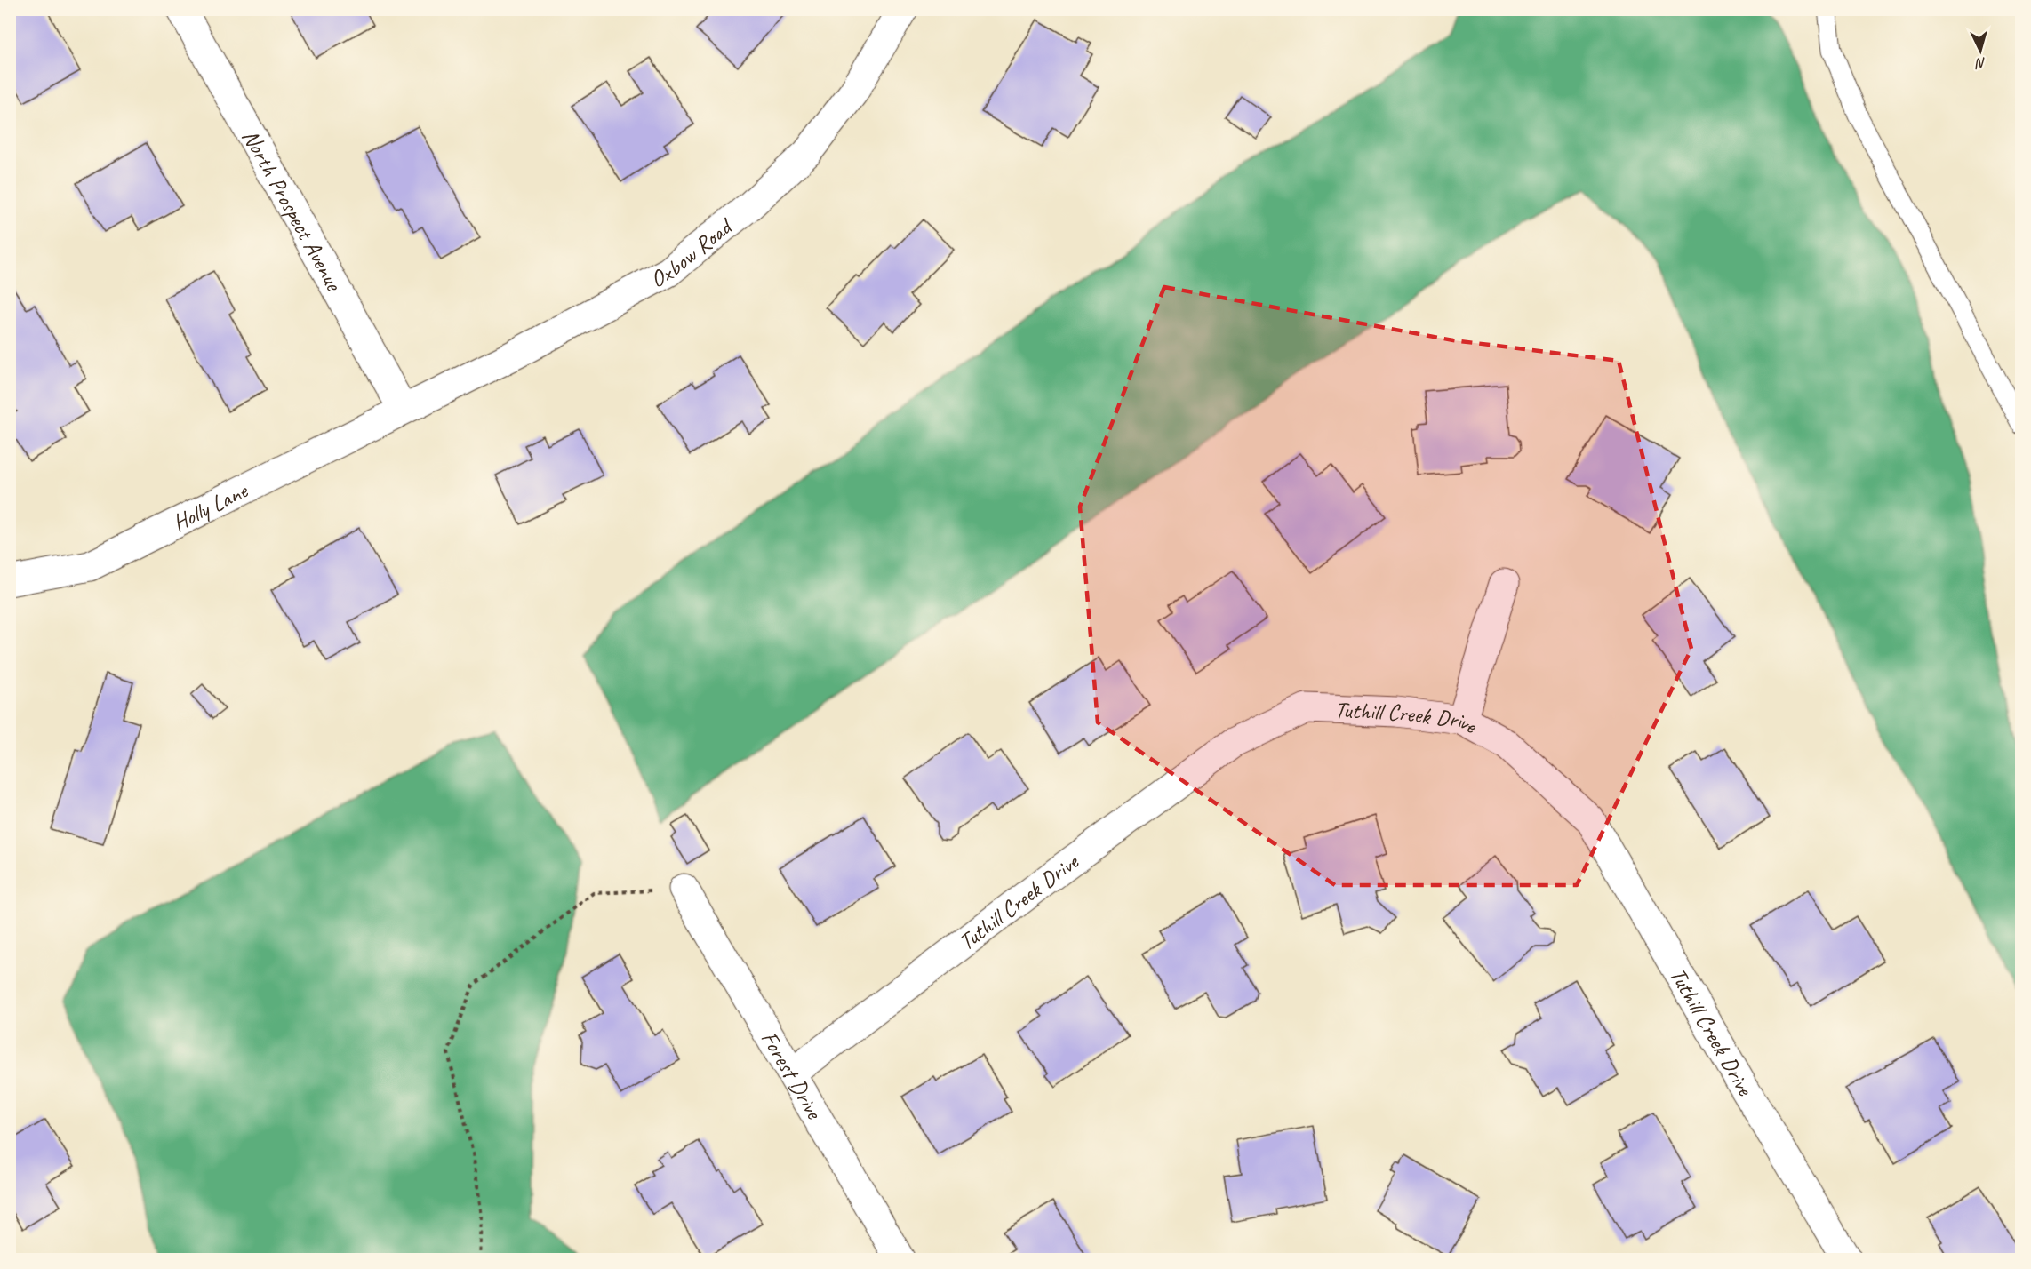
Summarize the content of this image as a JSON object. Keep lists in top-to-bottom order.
{
  "streets": {
    "street": [
      "North Prospect Avenue",
      "Oxbow Road",
      "Holly Lane",
      "Tuthill Creek Drive",
      "Forest Drive"
    ]
  },
  "crossings": [
    ["North Prospect Avenue", "Oxbow Road"],
    ["North Prospect Avenue", "Holly Lane"],
    ["Oxbow Road", "Holly Lane"],
    ["Tuthill Creek Drive", "Forest Drive"]
  ],
  "north": "bottom"
}
